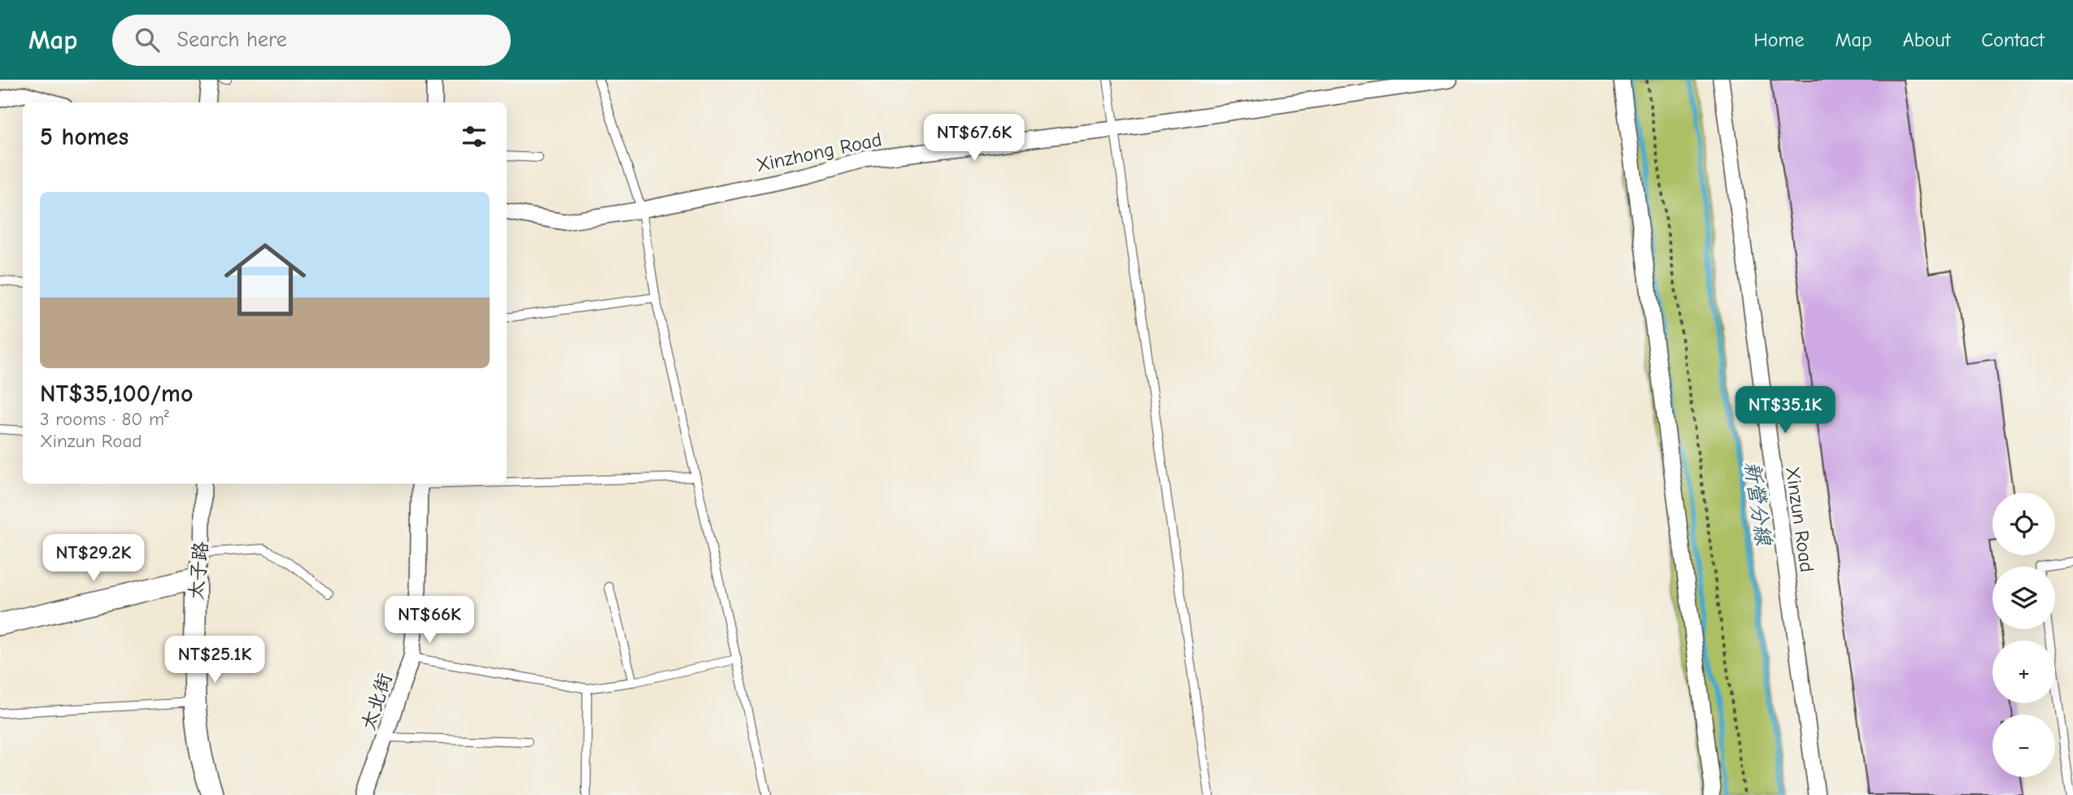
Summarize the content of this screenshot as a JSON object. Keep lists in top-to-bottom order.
{
  "streets": {
    "street": [
      "Xinzhong Road",
      "Xinzun Road",
      "太子路",
      "太北街"
    ]
  },
  "water": ["新營分線"],
  "page": {
    "header": "Map",
    "search": "Search here",
    "nav": [
      "Home",
      "Map",
      "About",
      "Contact"
    ],
    "heading": "5 homes",
    "price": [
      "NT$67.6K",
      "NT$35.1K",
      "NT$29.2K",
      "NT$66K",
      "NT$25.1K"
    ],
    "list": [
      {
        "name": "NT$35,100/mo",
        "note": "3 rooms · 80 m² · Xinzun Road"
      }
    ],
    "map_buttons": ["+", "−"]
  }
}
